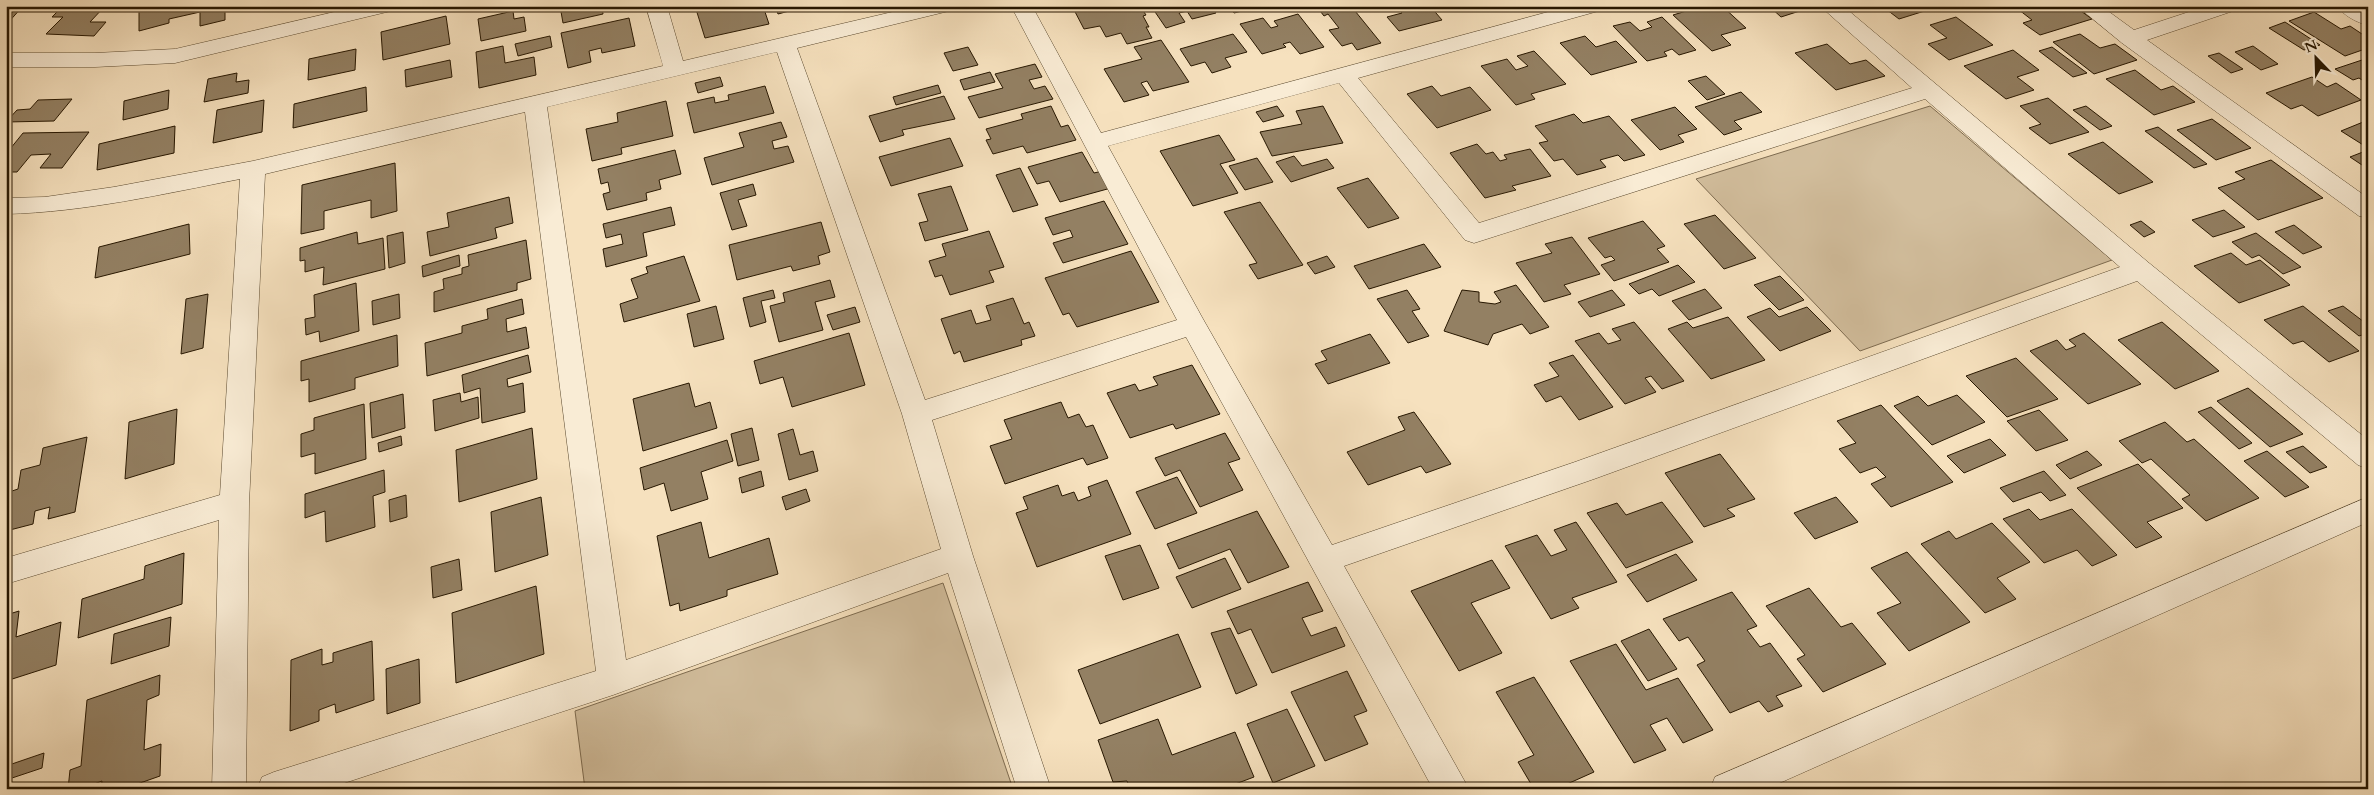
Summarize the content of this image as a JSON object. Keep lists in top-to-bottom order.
{
  "north": "top left"
}
